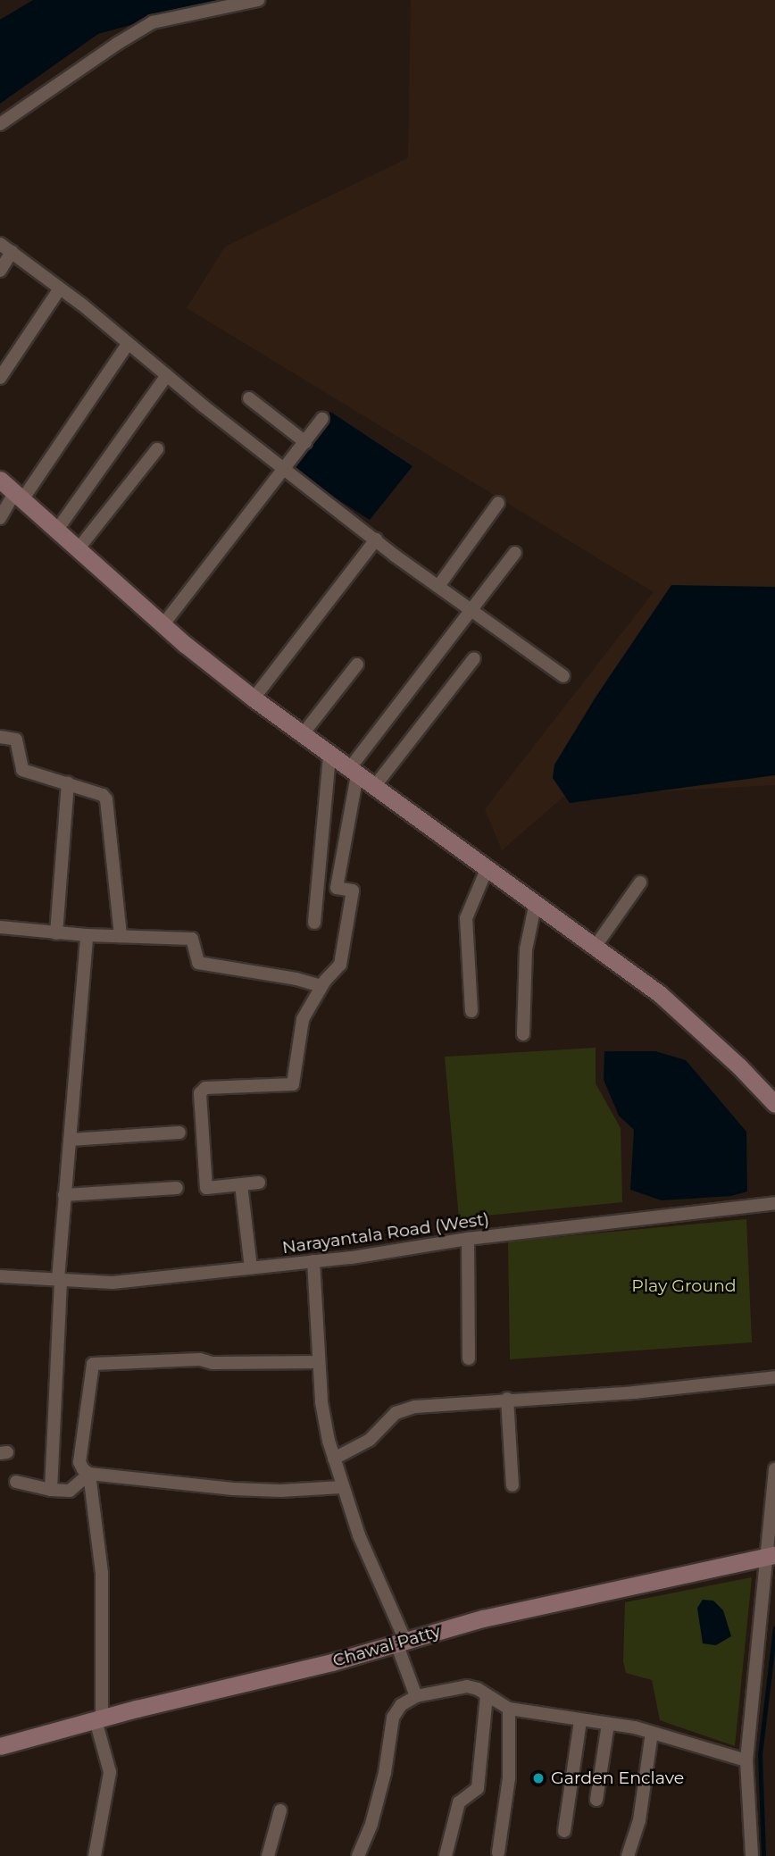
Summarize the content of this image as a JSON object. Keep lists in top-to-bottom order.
{
  "streets": {
    "street": ["Narayantala Road (West)", "Chawal Patty"]
  },
  "parks": ["Play Ground"],
  "places": ["Garden Enclave"]
}
